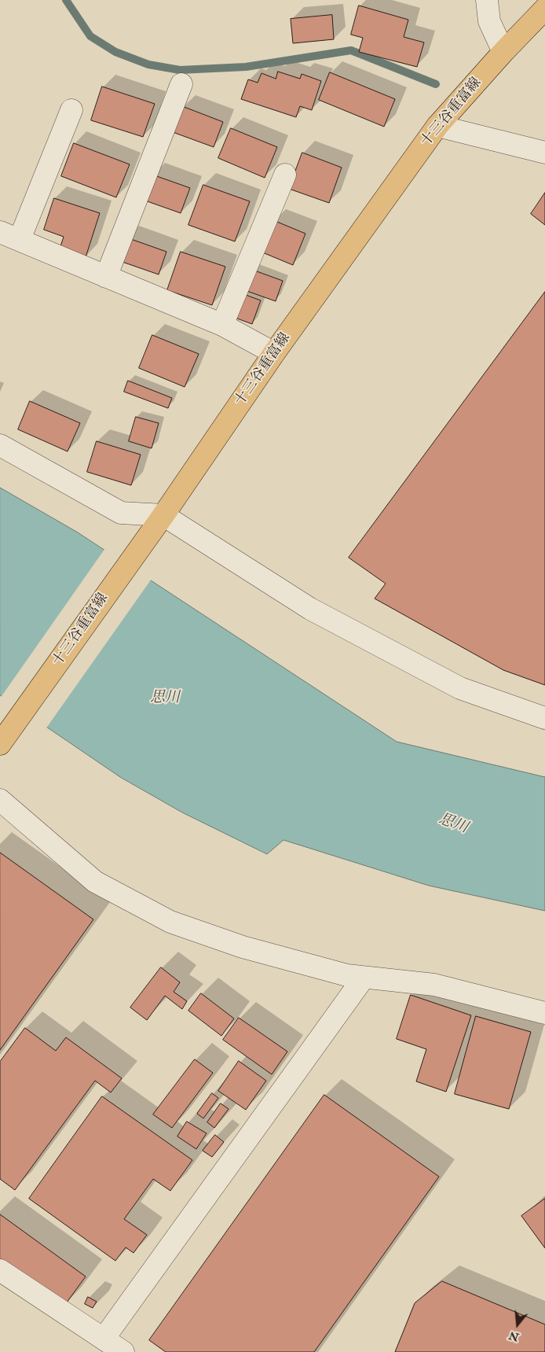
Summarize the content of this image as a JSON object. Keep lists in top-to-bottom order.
{
  "streets": {
    "main road": ["十三谷重富線"]
  },
  "water": ["思川"],
  "north": "bottom"
}
